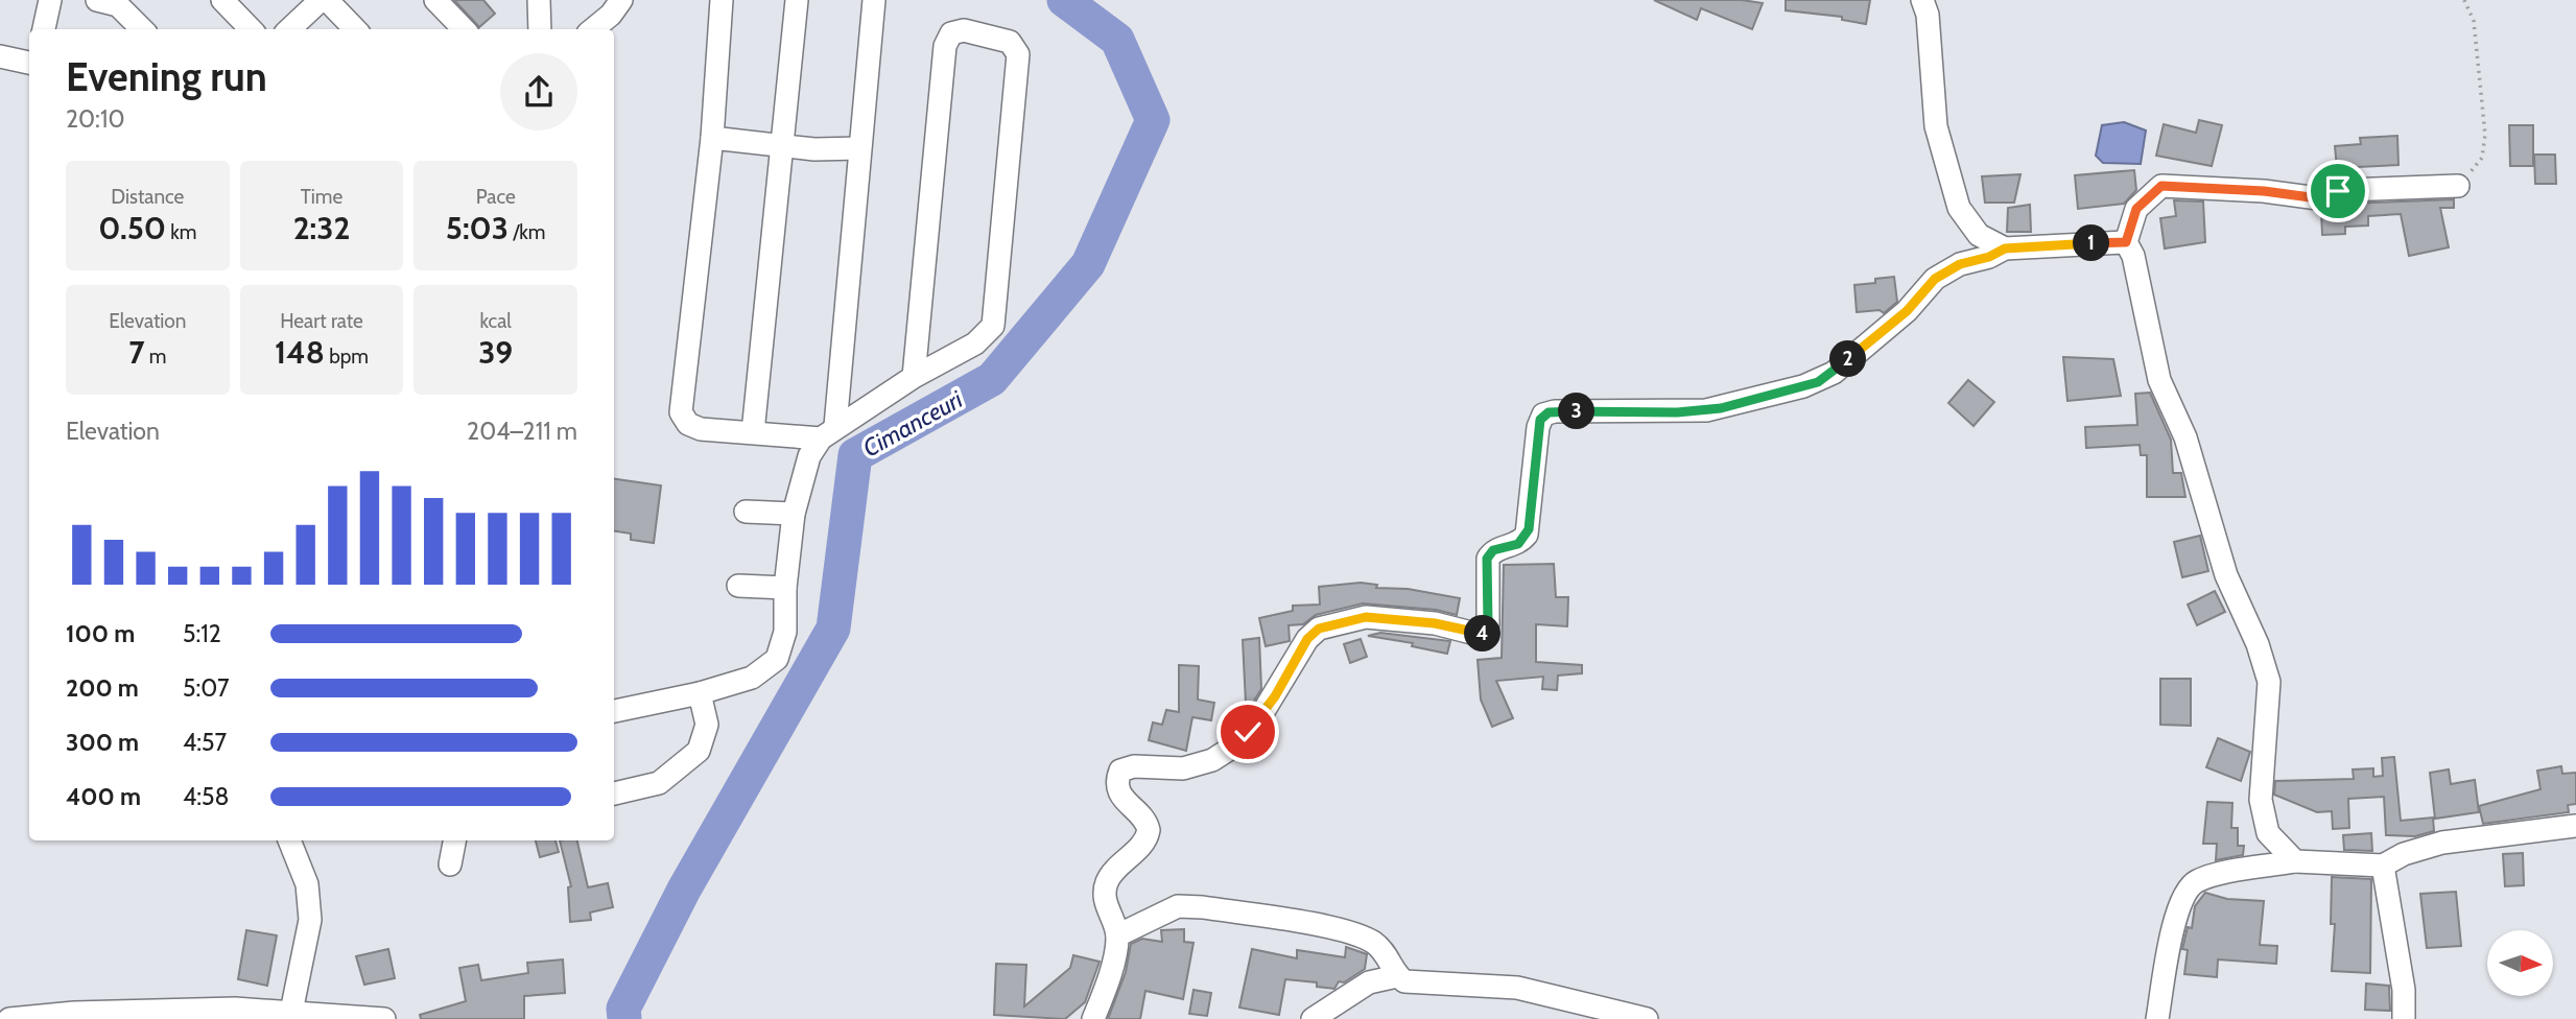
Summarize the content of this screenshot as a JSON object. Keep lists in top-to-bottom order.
{
  "water": ["Cimanceuri"],
  "north": "right",
  "page": {
    "heading": ["Evening run", "20:10"],
    "stats": [
      ["Distance", "0.50 km"],
      ["Time", "2:32"],
      ["Pace", "5:03 /km"],
      ["Elevation", "7 m"],
      ["Heart rate", "148 bpm"],
      ["kcal", "39"]
    ],
    "pins": [
      "1",
      "2",
      "3",
      "4"
    ],
    "chart": ["Elevation", "204–211 m"],
    "list": [
      {
        "name": "100 m",
        "note": "5:12"
      },
      {
        "name": "200 m",
        "note": "5:07"
      },
      {
        "name": "300 m",
        "note": "4:57"
      },
      {
        "name": "400 m",
        "note": "4:58"
      }
    ]
  }
}
